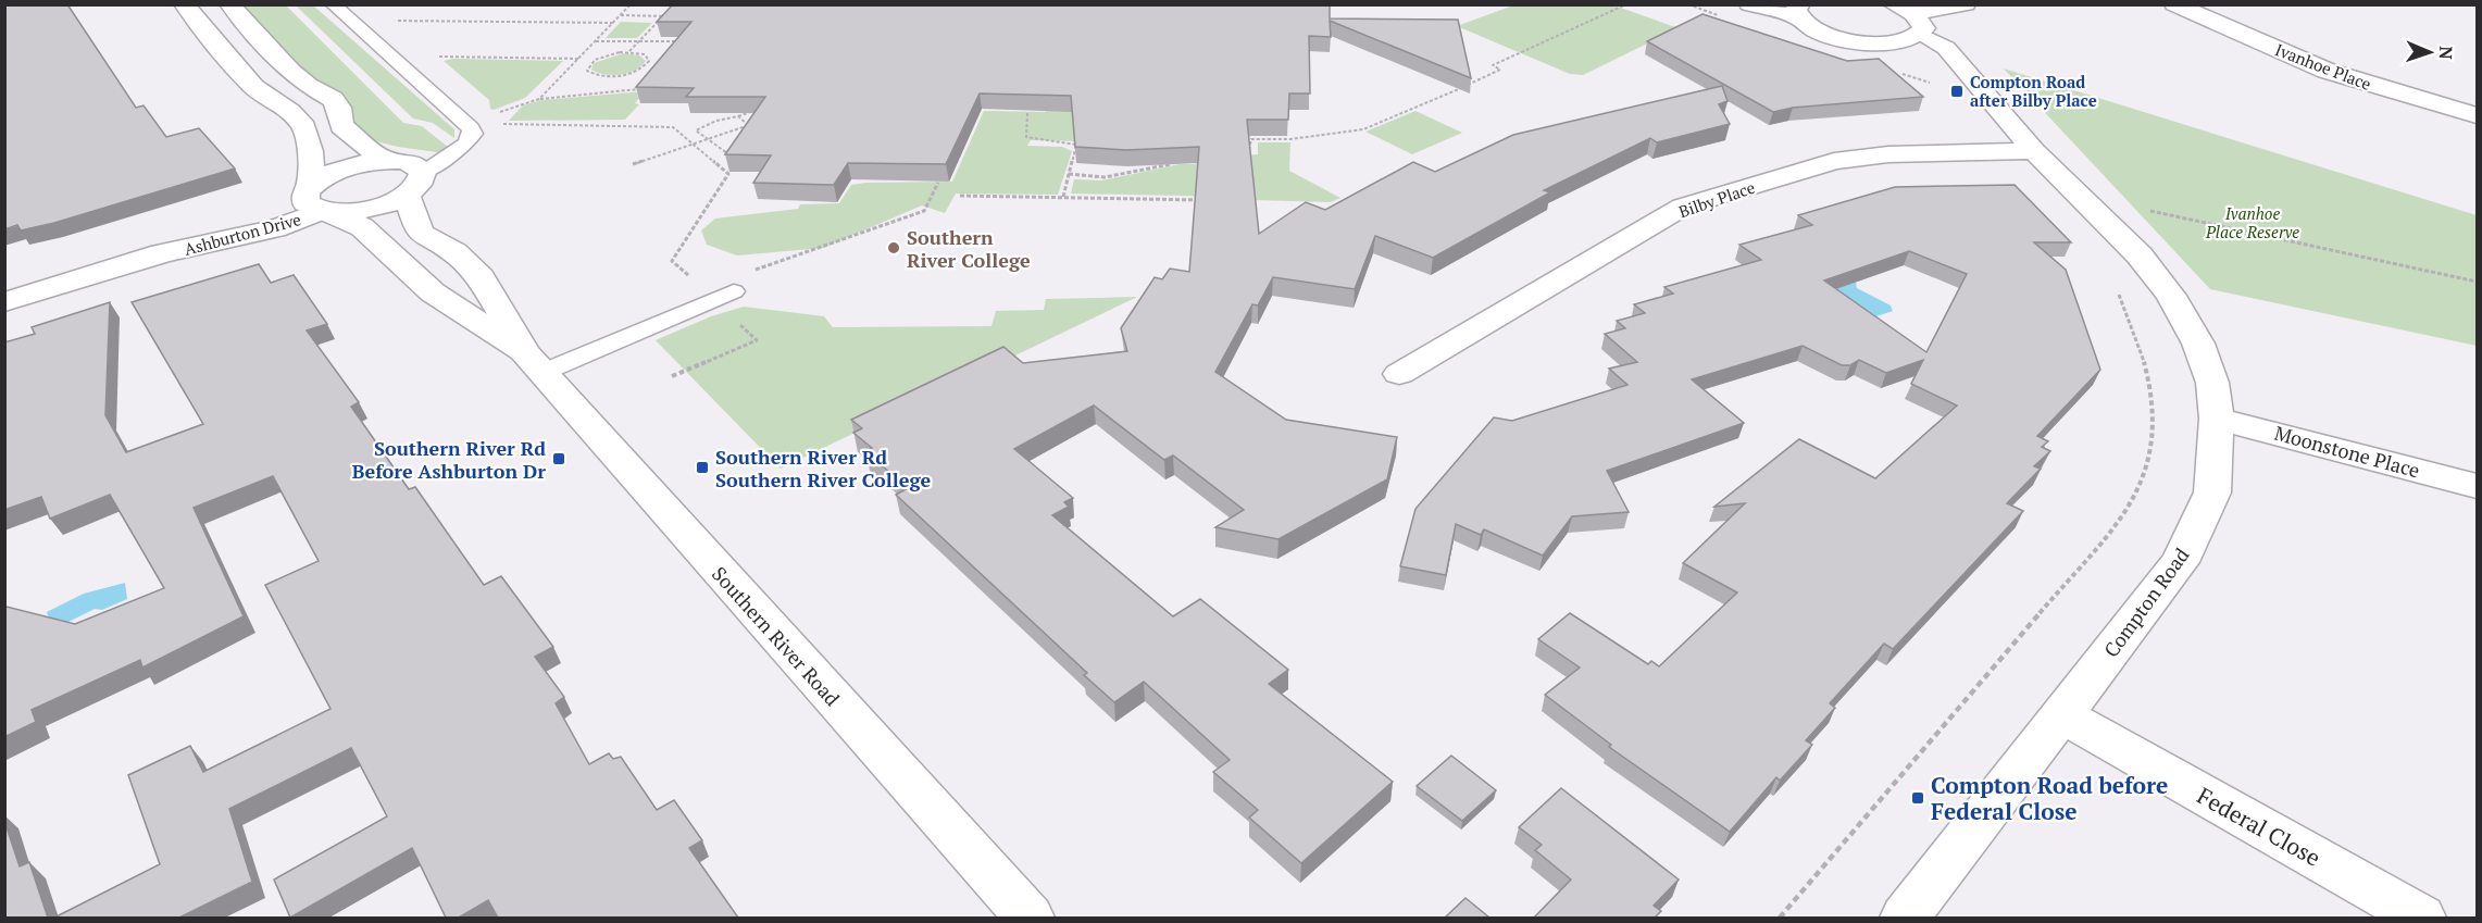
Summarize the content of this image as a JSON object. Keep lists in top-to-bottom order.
{
  "streets": {
    "main road": [
      "Ivanhoe Place",
      "Bilby Place",
      "Ashburton Drive",
      "Moonstone Place",
      "Compton Road",
      "Southern River Road",
      "Federal Close"
    ]
  },
  "crossings": [
    ["Bilby Place", "Compton Road"],
    ["Ashburton Drive", "Southern River Road"],
    ["Moonstone Place", "Compton Road"],
    ["Compton Road", "Federal Close"]
  ],
  "parks": ["Ivanhoe Place Reserve"],
  "places": {
    "transit": [
      "Compton Road after Bilby Place",
      "Southern River Rd Before Ashburton Dr",
      "Southern River Rd Southern River College",
      "Compton Road before Federal Close"
    ],
    "other": ["Southern River College"]
  },
  "north": "right"
}
